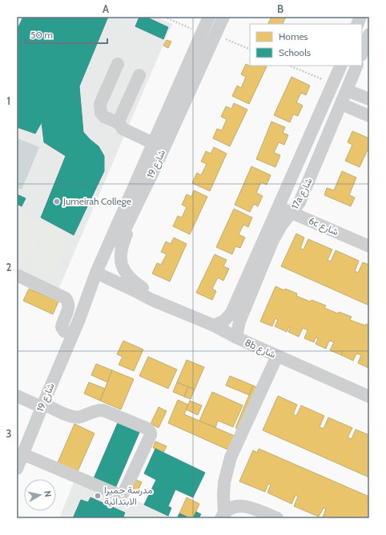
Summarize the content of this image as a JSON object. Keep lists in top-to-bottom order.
{
  "streets": {
    "street": [
      "شارع 19",
      "17a شارع",
      "6c شارع",
      "8b شارع"
    ]
  },
  "crossings": [
    ["شارع 19", "8b شارع"],
    ["17a شارع", "6c شارع"],
    ["17a شارع", "8b شارع"]
  ],
  "places": ["Jumeirah College", "مدرسة جميرا الابتدائية"],
  "legend": ["Homes", "Schools"],
  "scale_bar": "50 m",
  "north": "right",
  "grid": {
    "columns": ["A", "B"],
    "rows": ["1", "2", "3"]
  }
}
